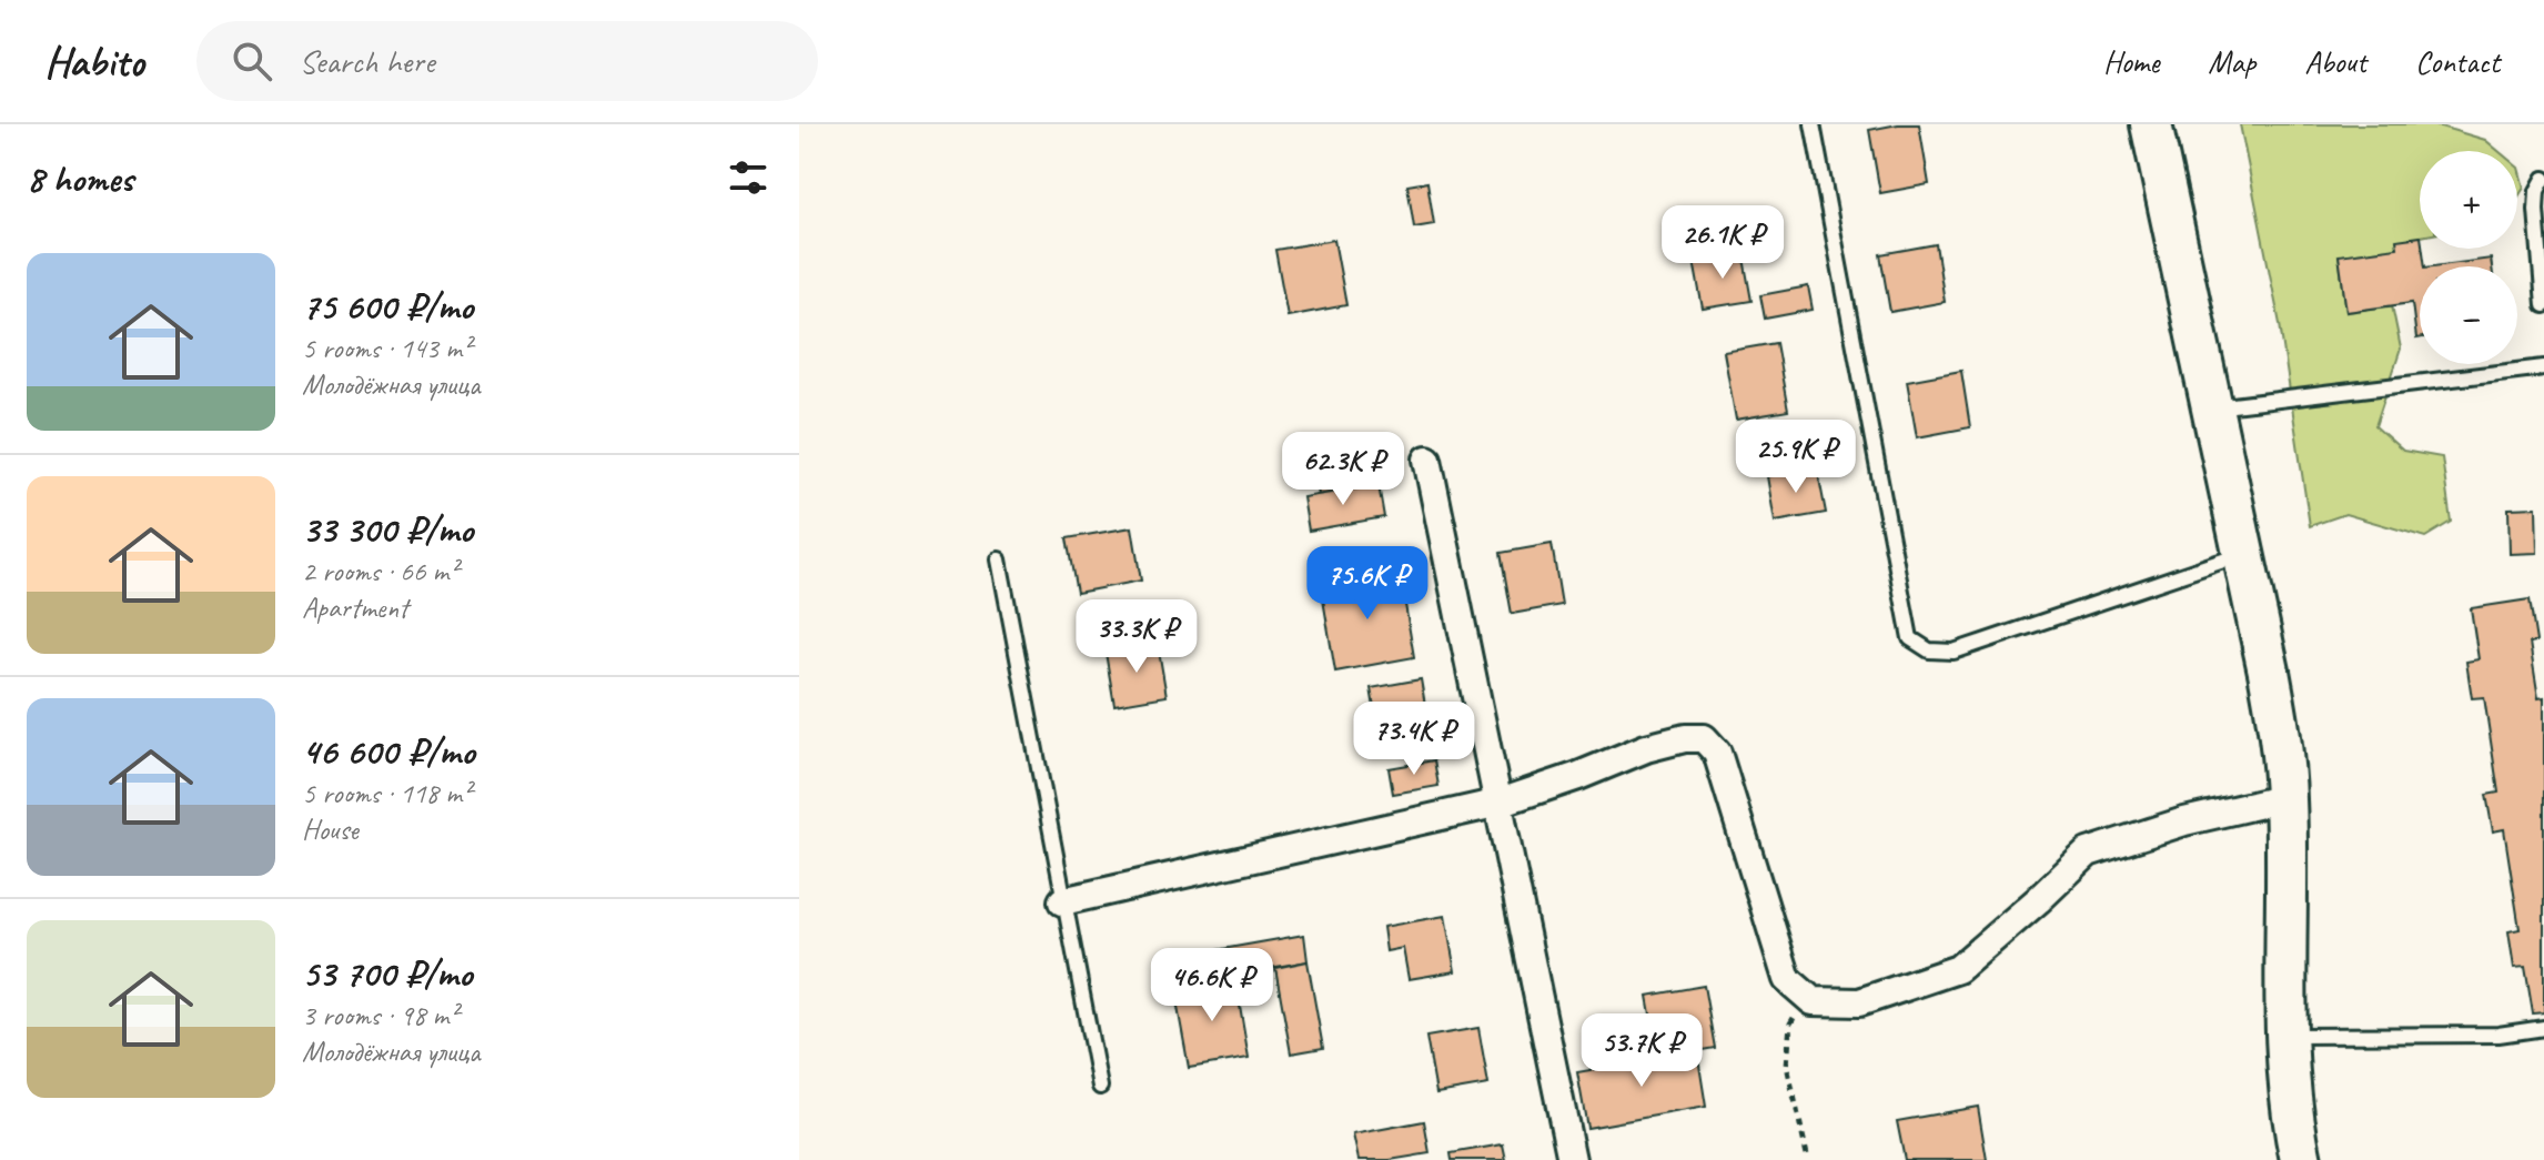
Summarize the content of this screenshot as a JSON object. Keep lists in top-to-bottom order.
{
  "page": {
    "header": "Habito",
    "search": "Search here",
    "nav": [
      "Home",
      "Map",
      "About",
      "Contact"
    ],
    "heading": "8 homes",
    "map_buttons": ["+", "−"],
    "price": [
      "26.1K ₽",
      "25.9K ₽",
      "62.3K ₽",
      "75.6K ₽",
      "33.3K ₽",
      "73.4K ₽",
      "46.6K ₽",
      "53.7K ₽"
    ],
    "list": [
      {
        "name": "75 600 ₽/mo",
        "note": "5 rooms · 143 m² · Молодёжная улица"
      },
      {
        "name": "33 300 ₽/mo",
        "note": "2 rooms · 66 m² · Apartment"
      },
      {
        "name": "46 600 ₽/mo",
        "note": "5 rooms · 118 m² · House"
      },
      {
        "name": "53 700 ₽/mo",
        "note": "3 rooms · 98 m² · Молодёжная улица"
      }
    ]
  }
}
